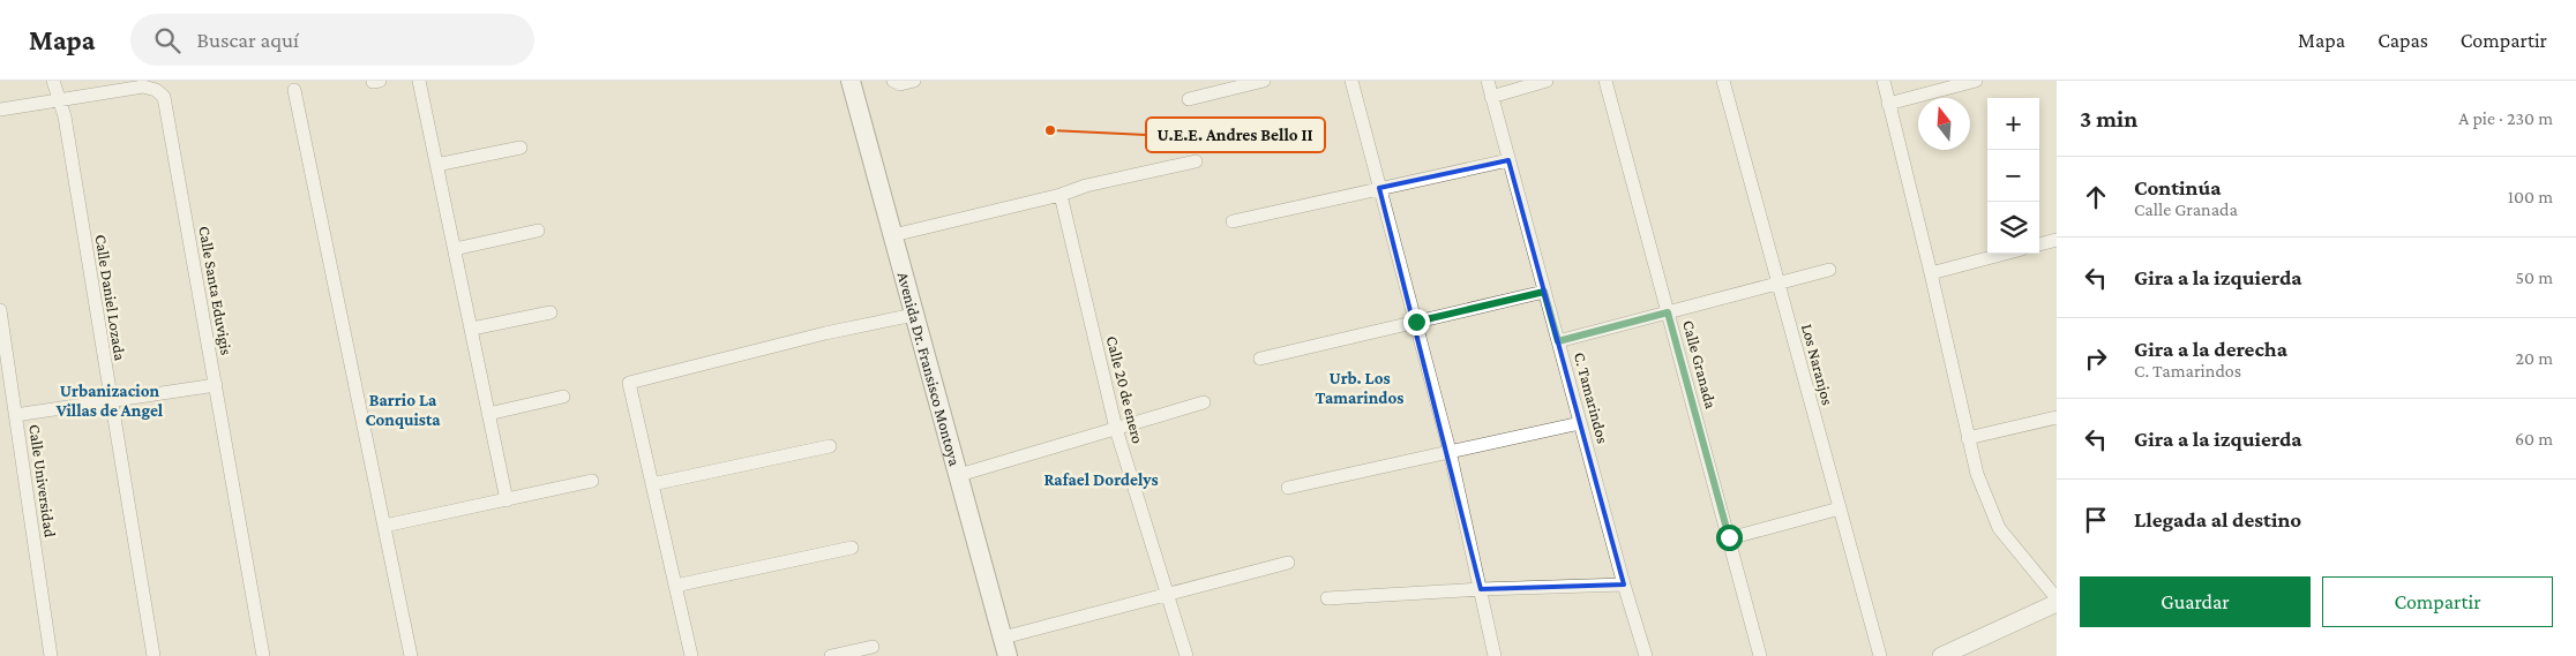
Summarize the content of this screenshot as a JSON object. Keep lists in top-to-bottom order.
{
  "streets": {
    "main road": ["Avenida Dr. Fransisco Montoya"],
    "street": [
      "Calle Santa Eduvigis",
      "Calle Daniel Lozada",
      "Calle Granada",
      "Los Naranjos",
      "Calle 20 de enero",
      "C. Tamarindos",
      "Calle Universidad"
    ]
  },
  "crossings": [
    ["Calle Santa Eduvigis", "Calle Daniel Lozada"]
  ],
  "districts": [
    "Urb. Los Tamarindos",
    "Urbanizacion Villas de Angel",
    "Barrio La Conquista",
    "Rafael Dordelys"
  ],
  "places": ["U.E.E. Andres Bello II"],
  "north": "top",
  "page": {
    "header": "Mapa",
    "search": "Buscar aquí",
    "nav": ["Mapa", "Capas", "Compartir"],
    "heading": ["3 min", "A pie · 230 m"],
    "map_buttons": ["+", "−"],
    "list": [
      ["Continúa", "Calle Granada", "100 m"],
      ["Gira a la izquierda", "50 m"],
      ["Gira a la derecha", "C. Tamarindos", "20 m"],
      ["Gira a la izquierda", "60 m"],
      "Llegada al destino"
    ],
    "buttons": ["Guardar", "Compartir"]
  }
}
